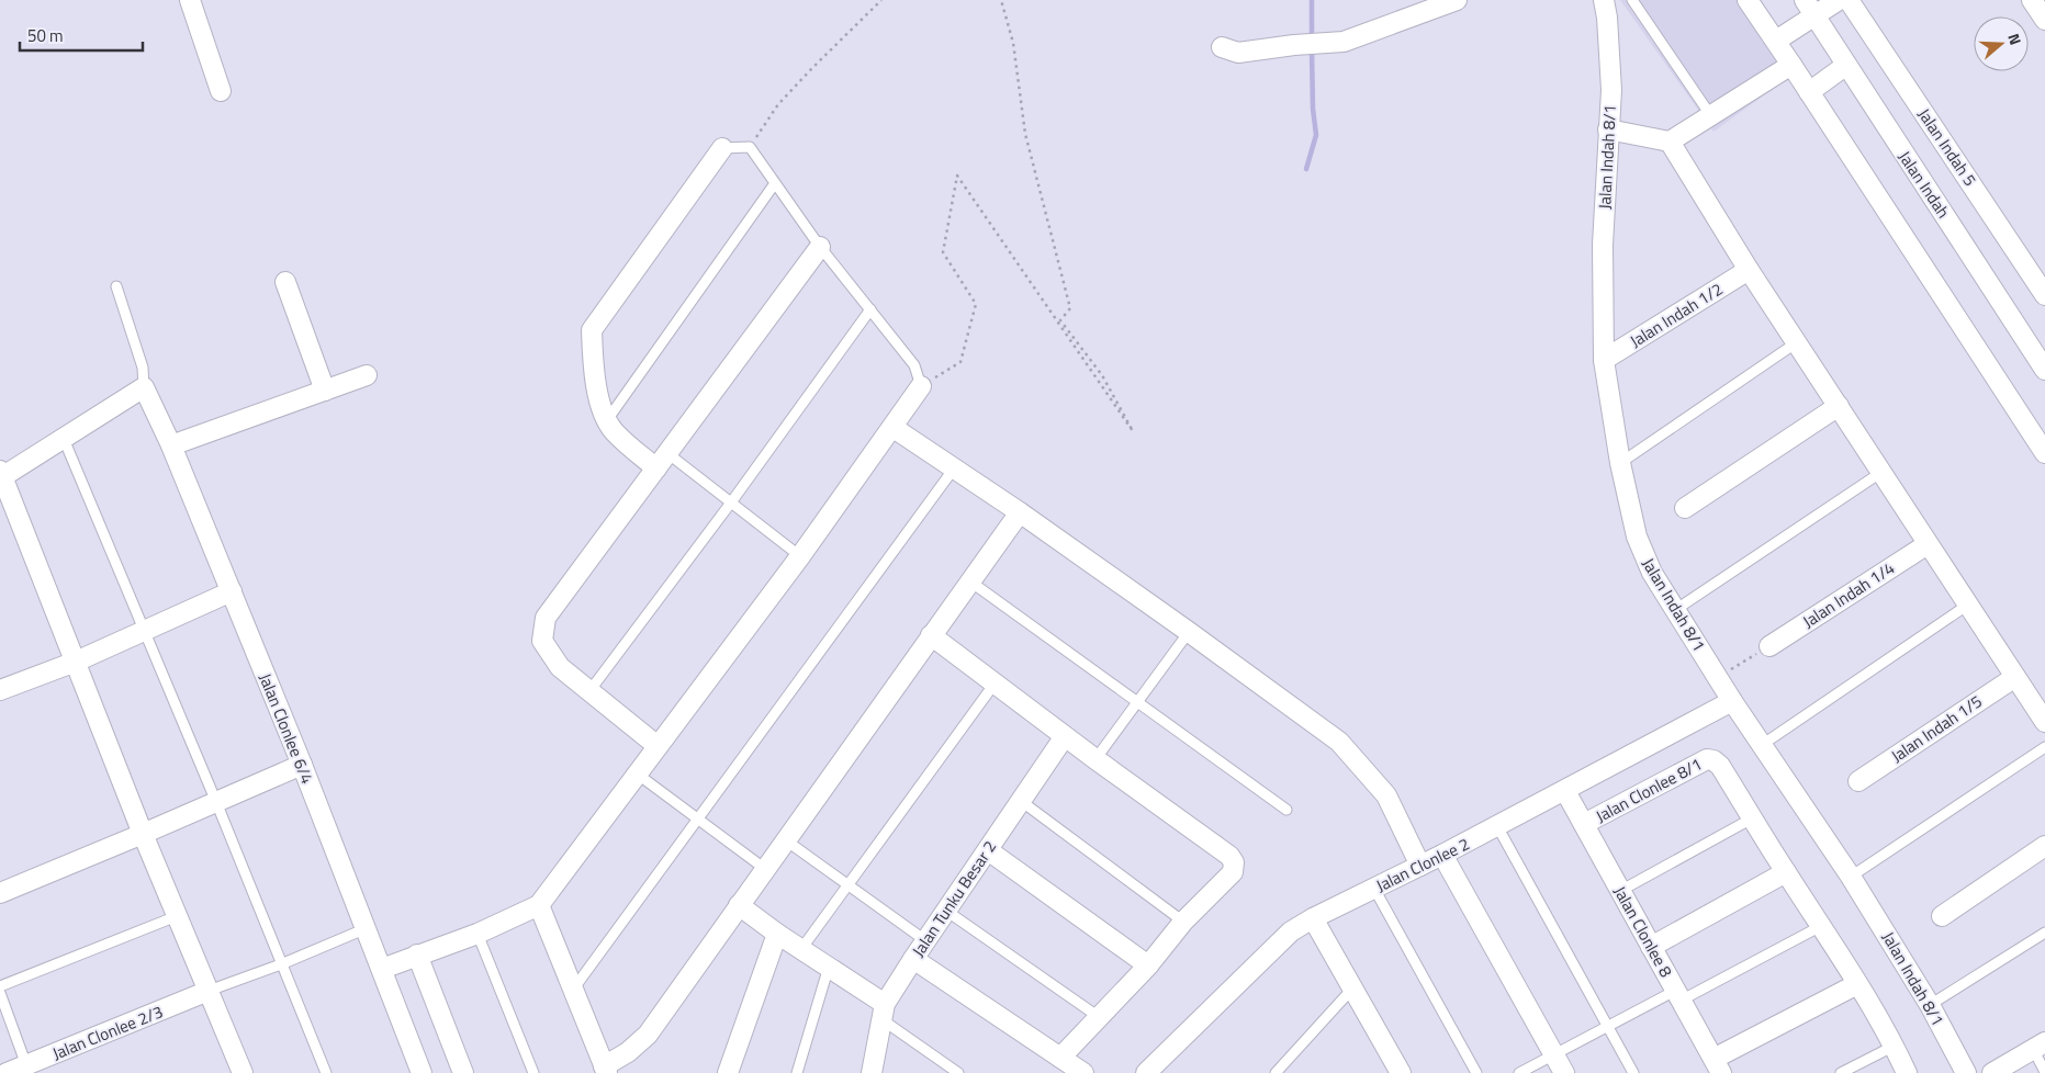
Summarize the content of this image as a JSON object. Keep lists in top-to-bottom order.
{
  "streets": {
    "street": [
      "Jalan Indah 5",
      "Jalan Indah 8/1",
      "Jalan Indah",
      "Jalan Indah 1/2",
      "Jalan Indah 1/4",
      "Jalan Clonlee 6/4",
      "Jalan Indah 1/5",
      "Jalan Clonlee 8/1",
      "Jalan Clonlee 2",
      "Jalan Tunku Besar 2",
      "Jalan Clonlee 8",
      "Jalan Clonlee 2/3"
    ]
  },
  "crossings": [
    ["Jalan Indah 8/1", "Jalan Indah 1/2"],
    ["Jalan Indah 8/1", "Jalan Clonlee 2"],
    ["Jalan Clonlee 8/1", "Jalan Clonlee 8"],
    ["Jalan Clonlee 2", "Jalan Clonlee 8"]
  ],
  "scale_bar": "50 m",
  "north": "right"
}
